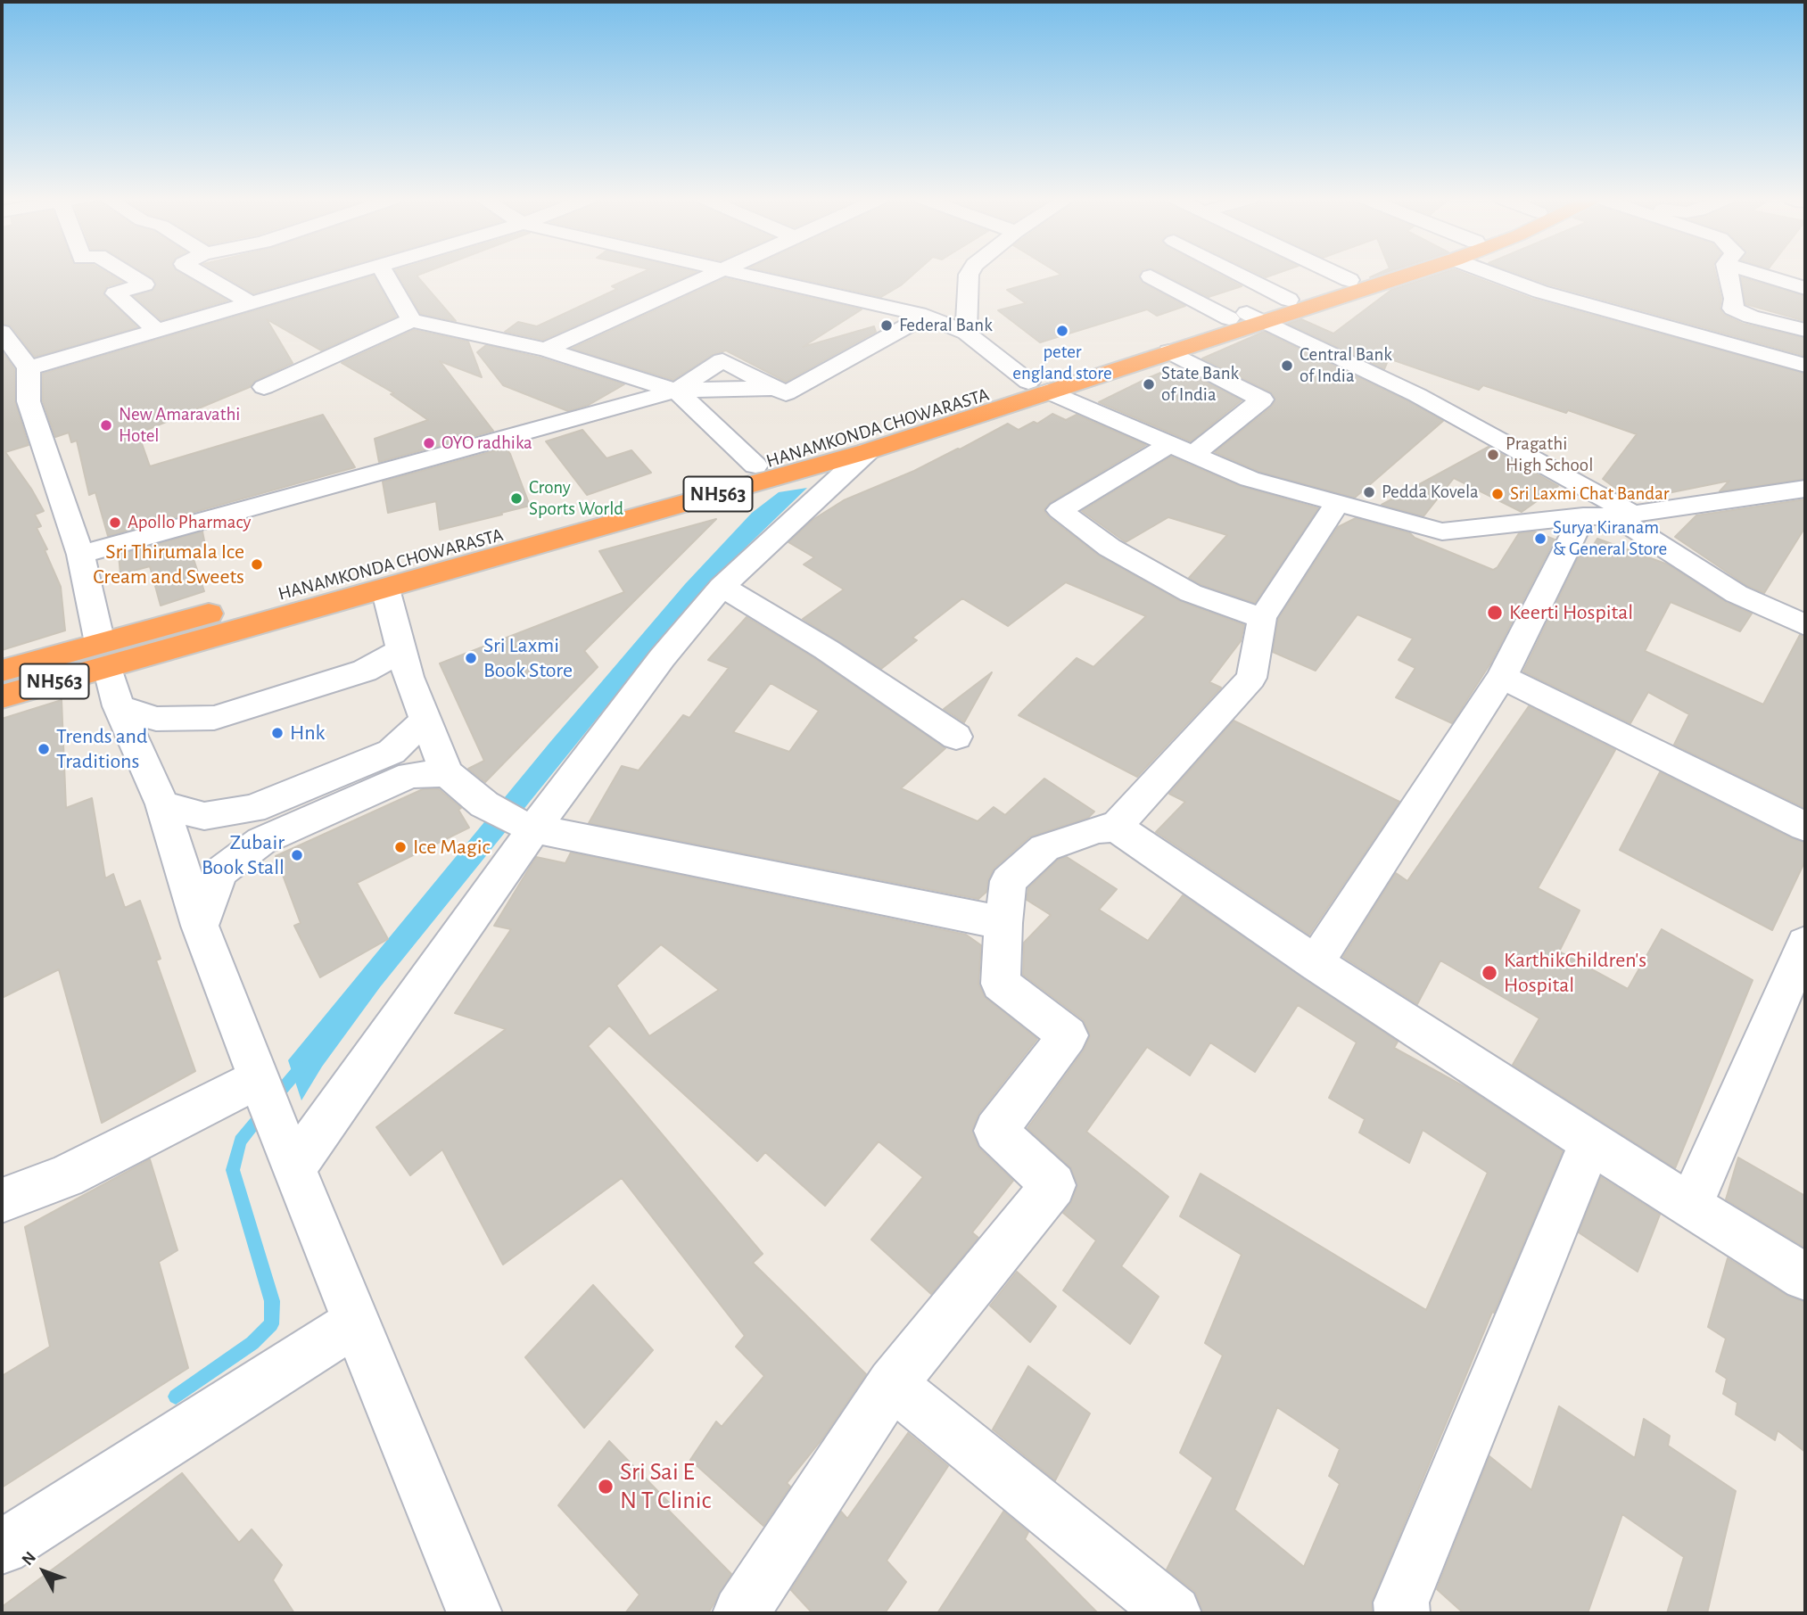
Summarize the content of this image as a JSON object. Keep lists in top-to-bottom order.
{
  "streets": {
    "highway": ["HANAMKONDA CHOWARASTA", "NH563"]
  },
  "crossings": [
    ["HANAMKONDA CHOWARASTA", "NH563"]
  ],
  "places": [
    "Federal Bank",
    "peter england store",
    "Central Bank of India",
    "State Bank of India",
    "New Amaravathi Hotel",
    "OYO radhika",
    "Pragathi High School",
    "Pedda Kovela",
    "Sri Laxmi Chat Bandar",
    "Crony Sports World",
    "Apollo Pharmacy",
    "Surya Kiranam & General Store",
    "Sri Thirumala Ice Cream and Sweets",
    "Keerti Hospital",
    "Sri Laxmi Book Store",
    "Hnk",
    "Trends and Traditions",
    "Ice Magic",
    "Zubair Book Stall",
    "KarthikChildren's Hospital",
    "Sri Sai E N T Clinic"
  ],
  "north": "top left"
}
